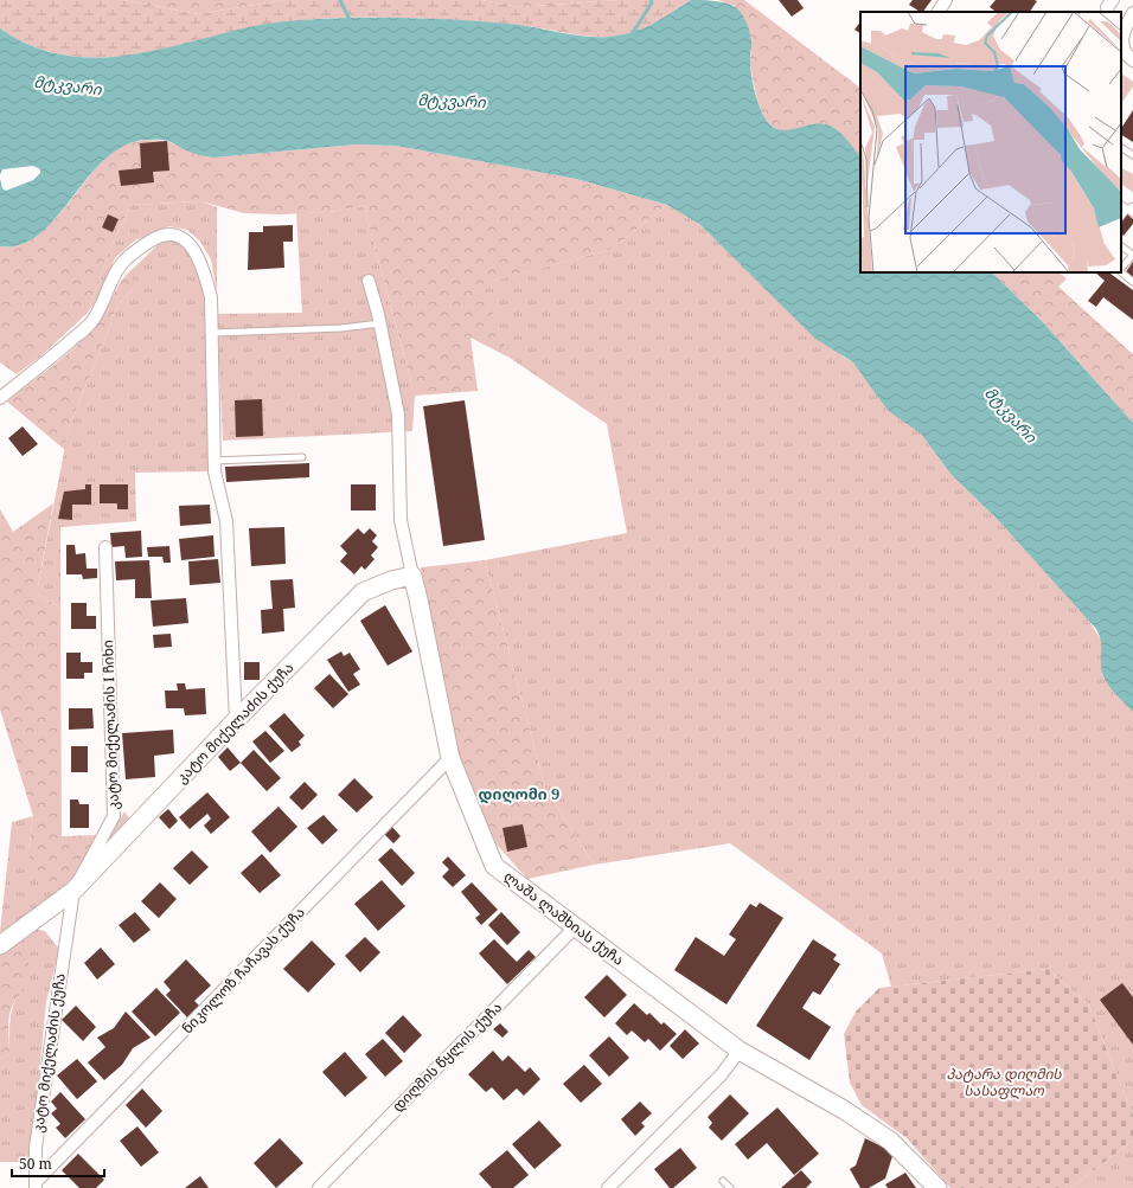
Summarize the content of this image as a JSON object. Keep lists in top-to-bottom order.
{
  "streets": {
    "street": [
      "კატო მიქელაძის ქუჩა",
      "კატო მიქელაძის I ჩიხი",
      "ლაშა ლაშხიას ქუჩა",
      "ნიკოლოზ ჩაჩავას ქუჩა",
      "დიღმის წყლის ქუჩა"
    ]
  },
  "crossings": [
    ["კატო მიქელაძის ქუჩა", "კატო მიქელაძის I ჩიხი"],
    ["კატო მიქელაძის ქუჩა", "ლაშა ლაშხიას ქუჩა"],
    ["კატო მიქელაძის ქუჩა", "ნიკოლოზ ჩაჩავას ქუჩა"],
    ["ლაშა ლაშხიას ქუჩა", "ნიკოლოზ ჩაჩავას ქუჩა"],
    ["ლაშა ლაშხიას ქუჩა", "დიღმის წყლის ქუჩა"]
  ],
  "districts": ["დიღომი 9"],
  "water": ["მტკვარი"],
  "parks": ["პატარა დიღმის სასაფლაო"],
  "scale_bar": "50 m"
}
